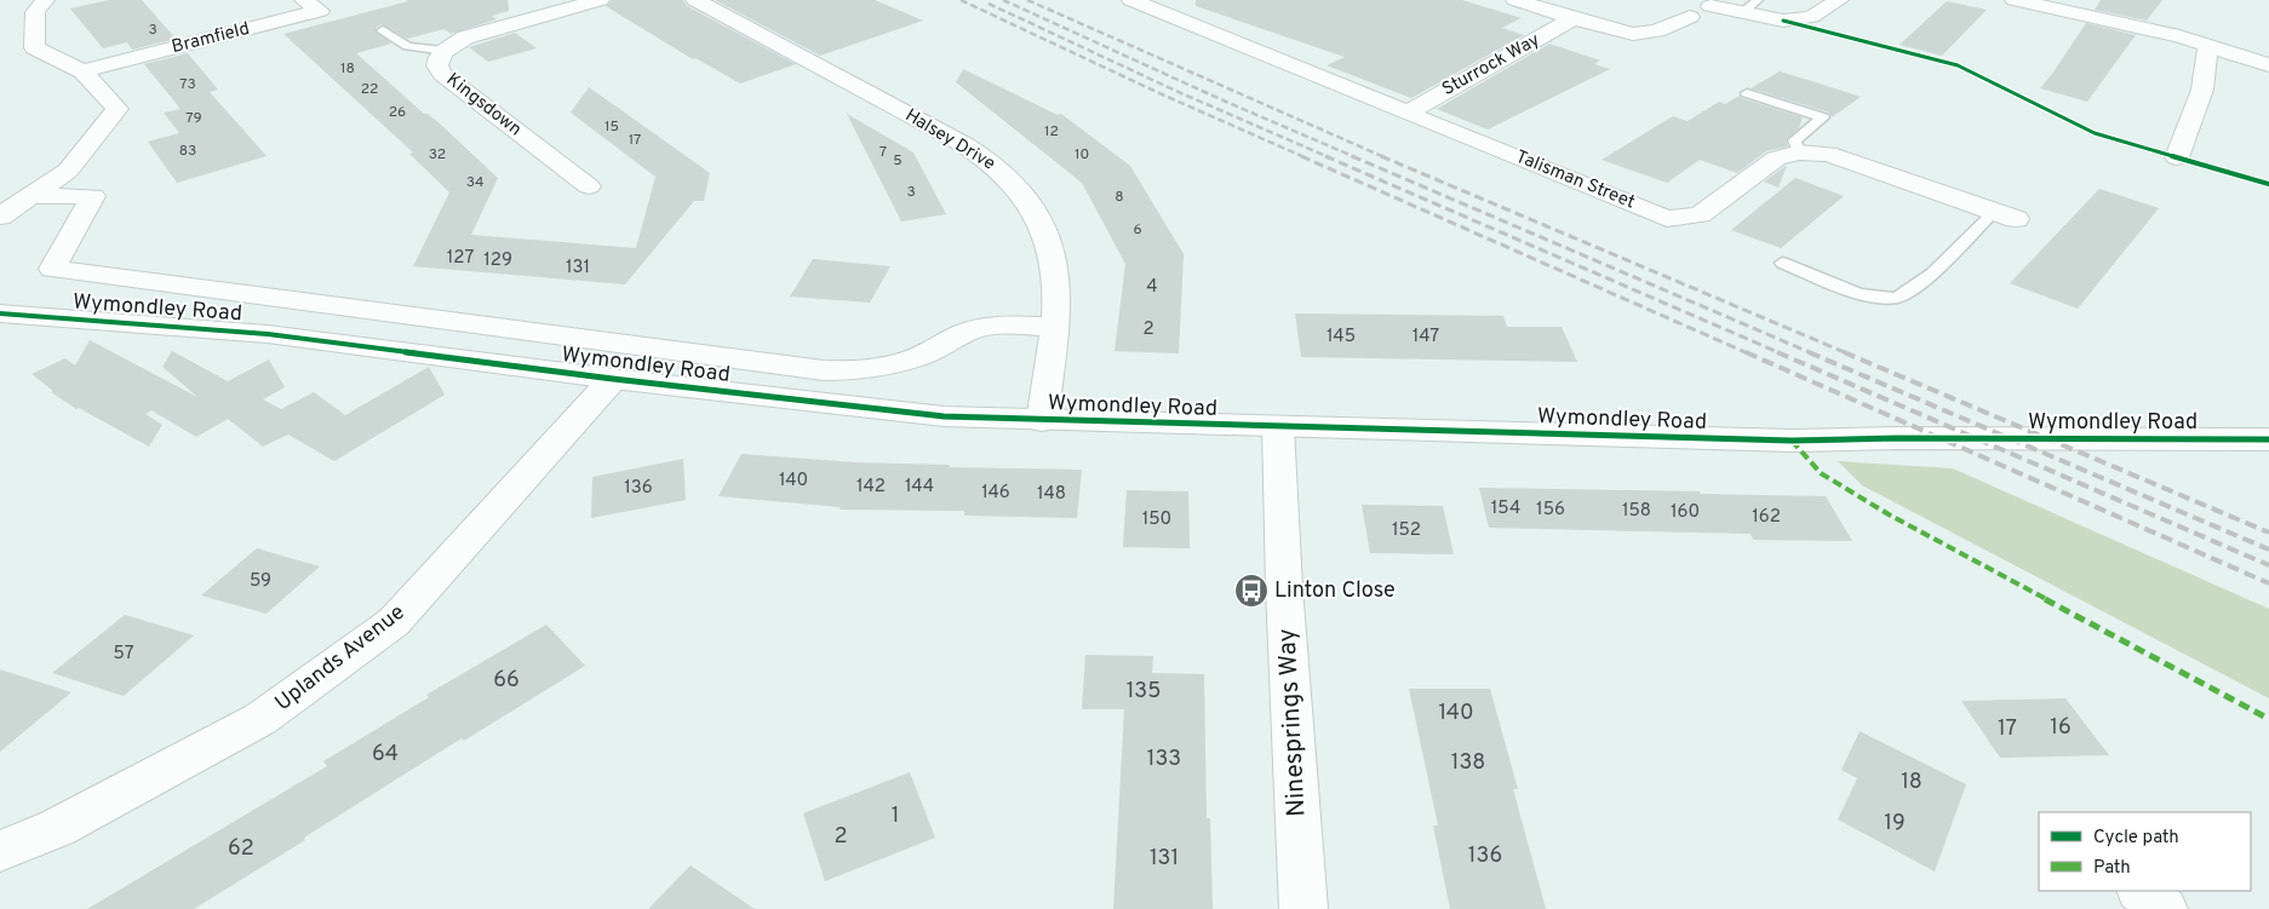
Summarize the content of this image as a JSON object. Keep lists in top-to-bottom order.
{
  "streets": {
    "street": [
      "Bramfield",
      "Sturrock Way",
      "Kingsdown",
      "Halsey Drive",
      "Talisman Street",
      "Wymondley Road",
      "Uplands Avenue",
      "Ninesprings Way"
    ]
  },
  "crossings": [
    ["Sturrock Way", "Talisman Street"],
    ["Halsey Drive", "Wymondley Road"],
    ["Wymondley Road", "Uplands Avenue"],
    ["Wymondley Road", "Ninesprings Way"]
  ],
  "places": {
    "bus stop": ["Linton Close"]
  },
  "house_numbers": [
    "3",
    "18",
    "73",
    "22",
    "26",
    "79",
    "15",
    "12",
    "17",
    "83",
    "7",
    "32",
    "10",
    "5",
    "34",
    "3",
    "8",
    "6",
    "127",
    "129",
    "131",
    "4",
    "2",
    "145",
    "147",
    "140",
    "142",
    "144",
    "136",
    "146",
    "148",
    "154",
    "156",
    "158",
    "160",
    "162",
    "150",
    "152",
    "59",
    "57",
    "66",
    "135",
    "140",
    "16",
    "17",
    "64",
    "133",
    "138",
    "18",
    "1",
    "19",
    "2",
    "62",
    "136",
    "131"
  ],
  "legend": ["Cycle path", "Path"]
}
